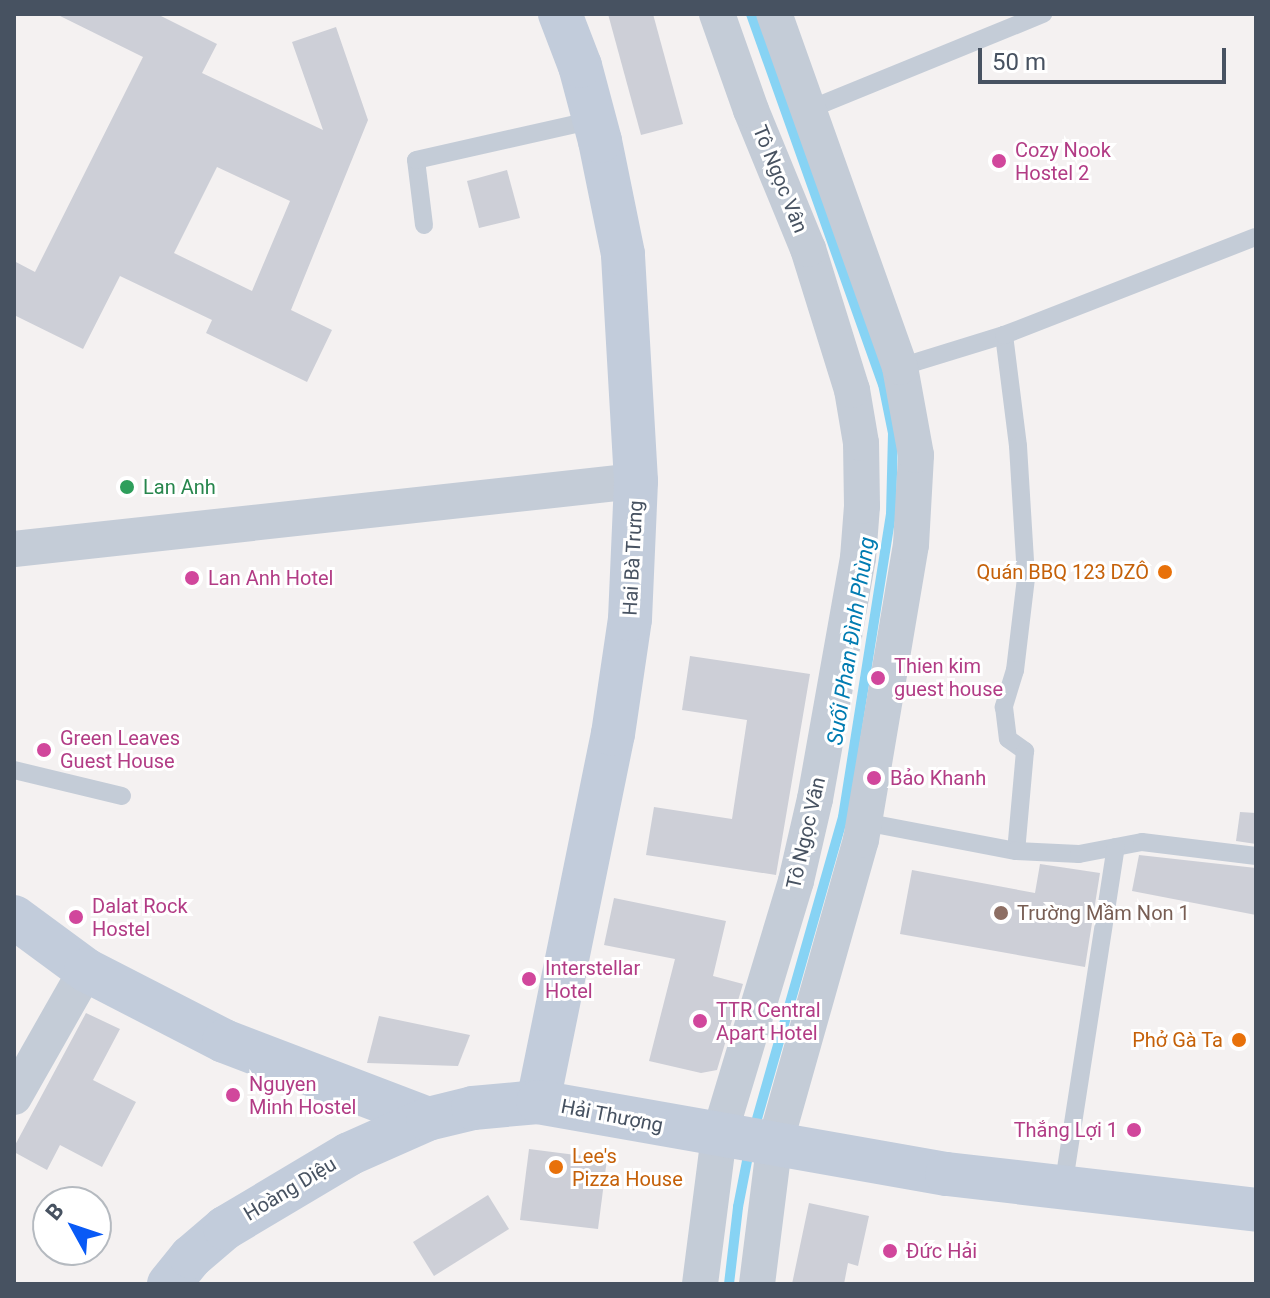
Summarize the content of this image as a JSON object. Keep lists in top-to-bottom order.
{
  "streets": {
    "street": [
      "Tô Ngọc Vân",
      "Hai Bà Trưng",
      "Hải Thượng",
      "Hoàng Diệu"
    ]
  },
  "crossings": [
    ["Tô Ngọc Vân", "Hải Thượng"],
    ["Hai Bà Trưng", "Hải Thượng"],
    ["Hải Thượng", "Hoàng Diệu"]
  ],
  "water": ["Suối Phan Đình Phùng"],
  "places": [
    "Cozy Nook Hostel 2",
    "Lan Anh",
    "Quán BBQ 123 DZÔ",
    "Lan Anh Hotel",
    "Thien kim guest house",
    "Green Leaves Guest House",
    "Bảo Khanh",
    "Trường Mầm Non 1",
    "Dalat Rock Hostel",
    "Interstellar Hotel",
    "TTR Central Apart Hotel",
    "Phở Gà Ta",
    "Nguyen Minh Hostel",
    "Thắng Lợi 1",
    "Lee's Pizza House",
    "Đức Hải"
  ],
  "scale_bar": "50 m",
  "north": "top left"
}
